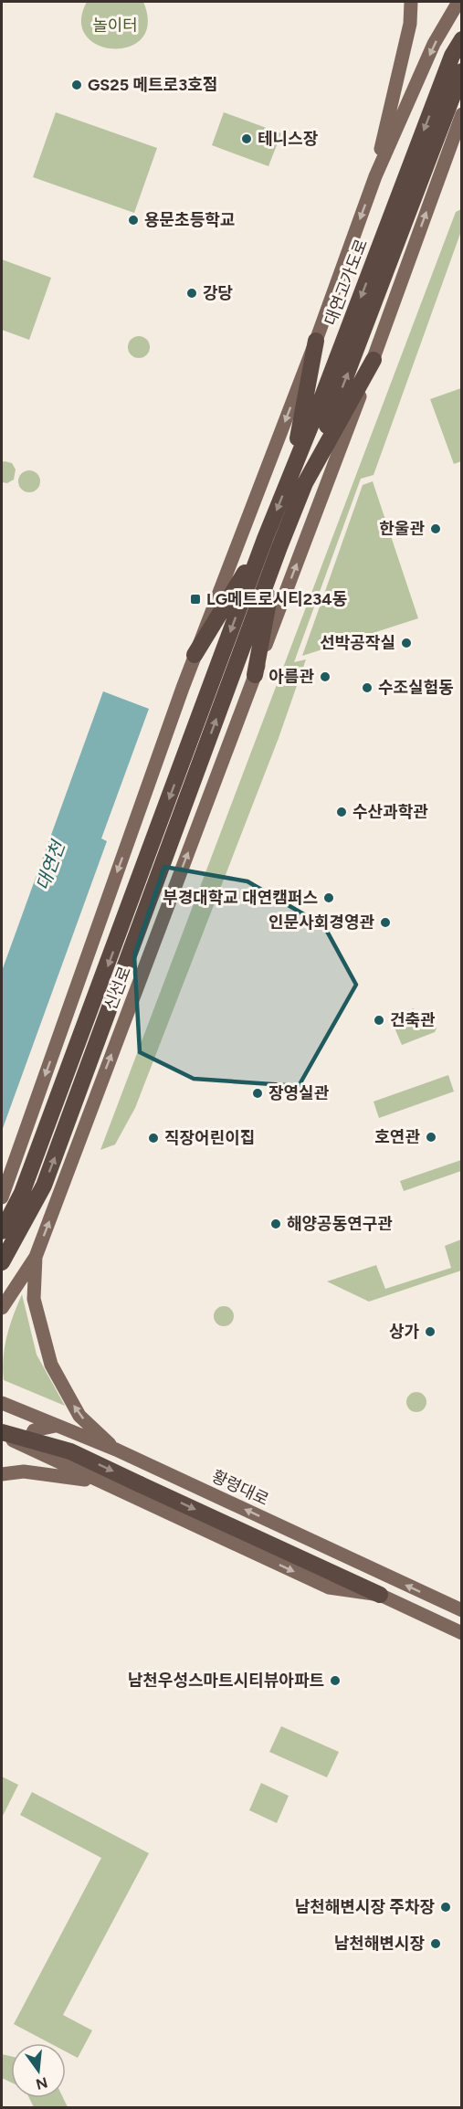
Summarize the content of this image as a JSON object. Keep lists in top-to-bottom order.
{
  "streets": {
    "highway": ["대연고가도로"],
    "main road": ["신선로", "황령대로"]
  },
  "water": ["대연천"],
  "parks": ["놀이터"],
  "places": {
    "other": [
      "GS25 메트로3호점",
      "테니스장",
      "용문초등학교",
      "강당",
      "한울관",
      "선박공작실",
      "아름관",
      "수조실험동",
      "수산과학관",
      "부경대학교 대연캠퍼스",
      "인문사회경영관",
      "건축관",
      "장영실관",
      "호연관",
      "직장어린이집",
      "해양공동연구관",
      "상가",
      "남천우성스마트시티뷰아파트",
      "남천해변시장 주차장",
      "남천해변시장"
    ],
    "transit": ["LG메트로시티234동"]
  },
  "north": "bottom"
}
